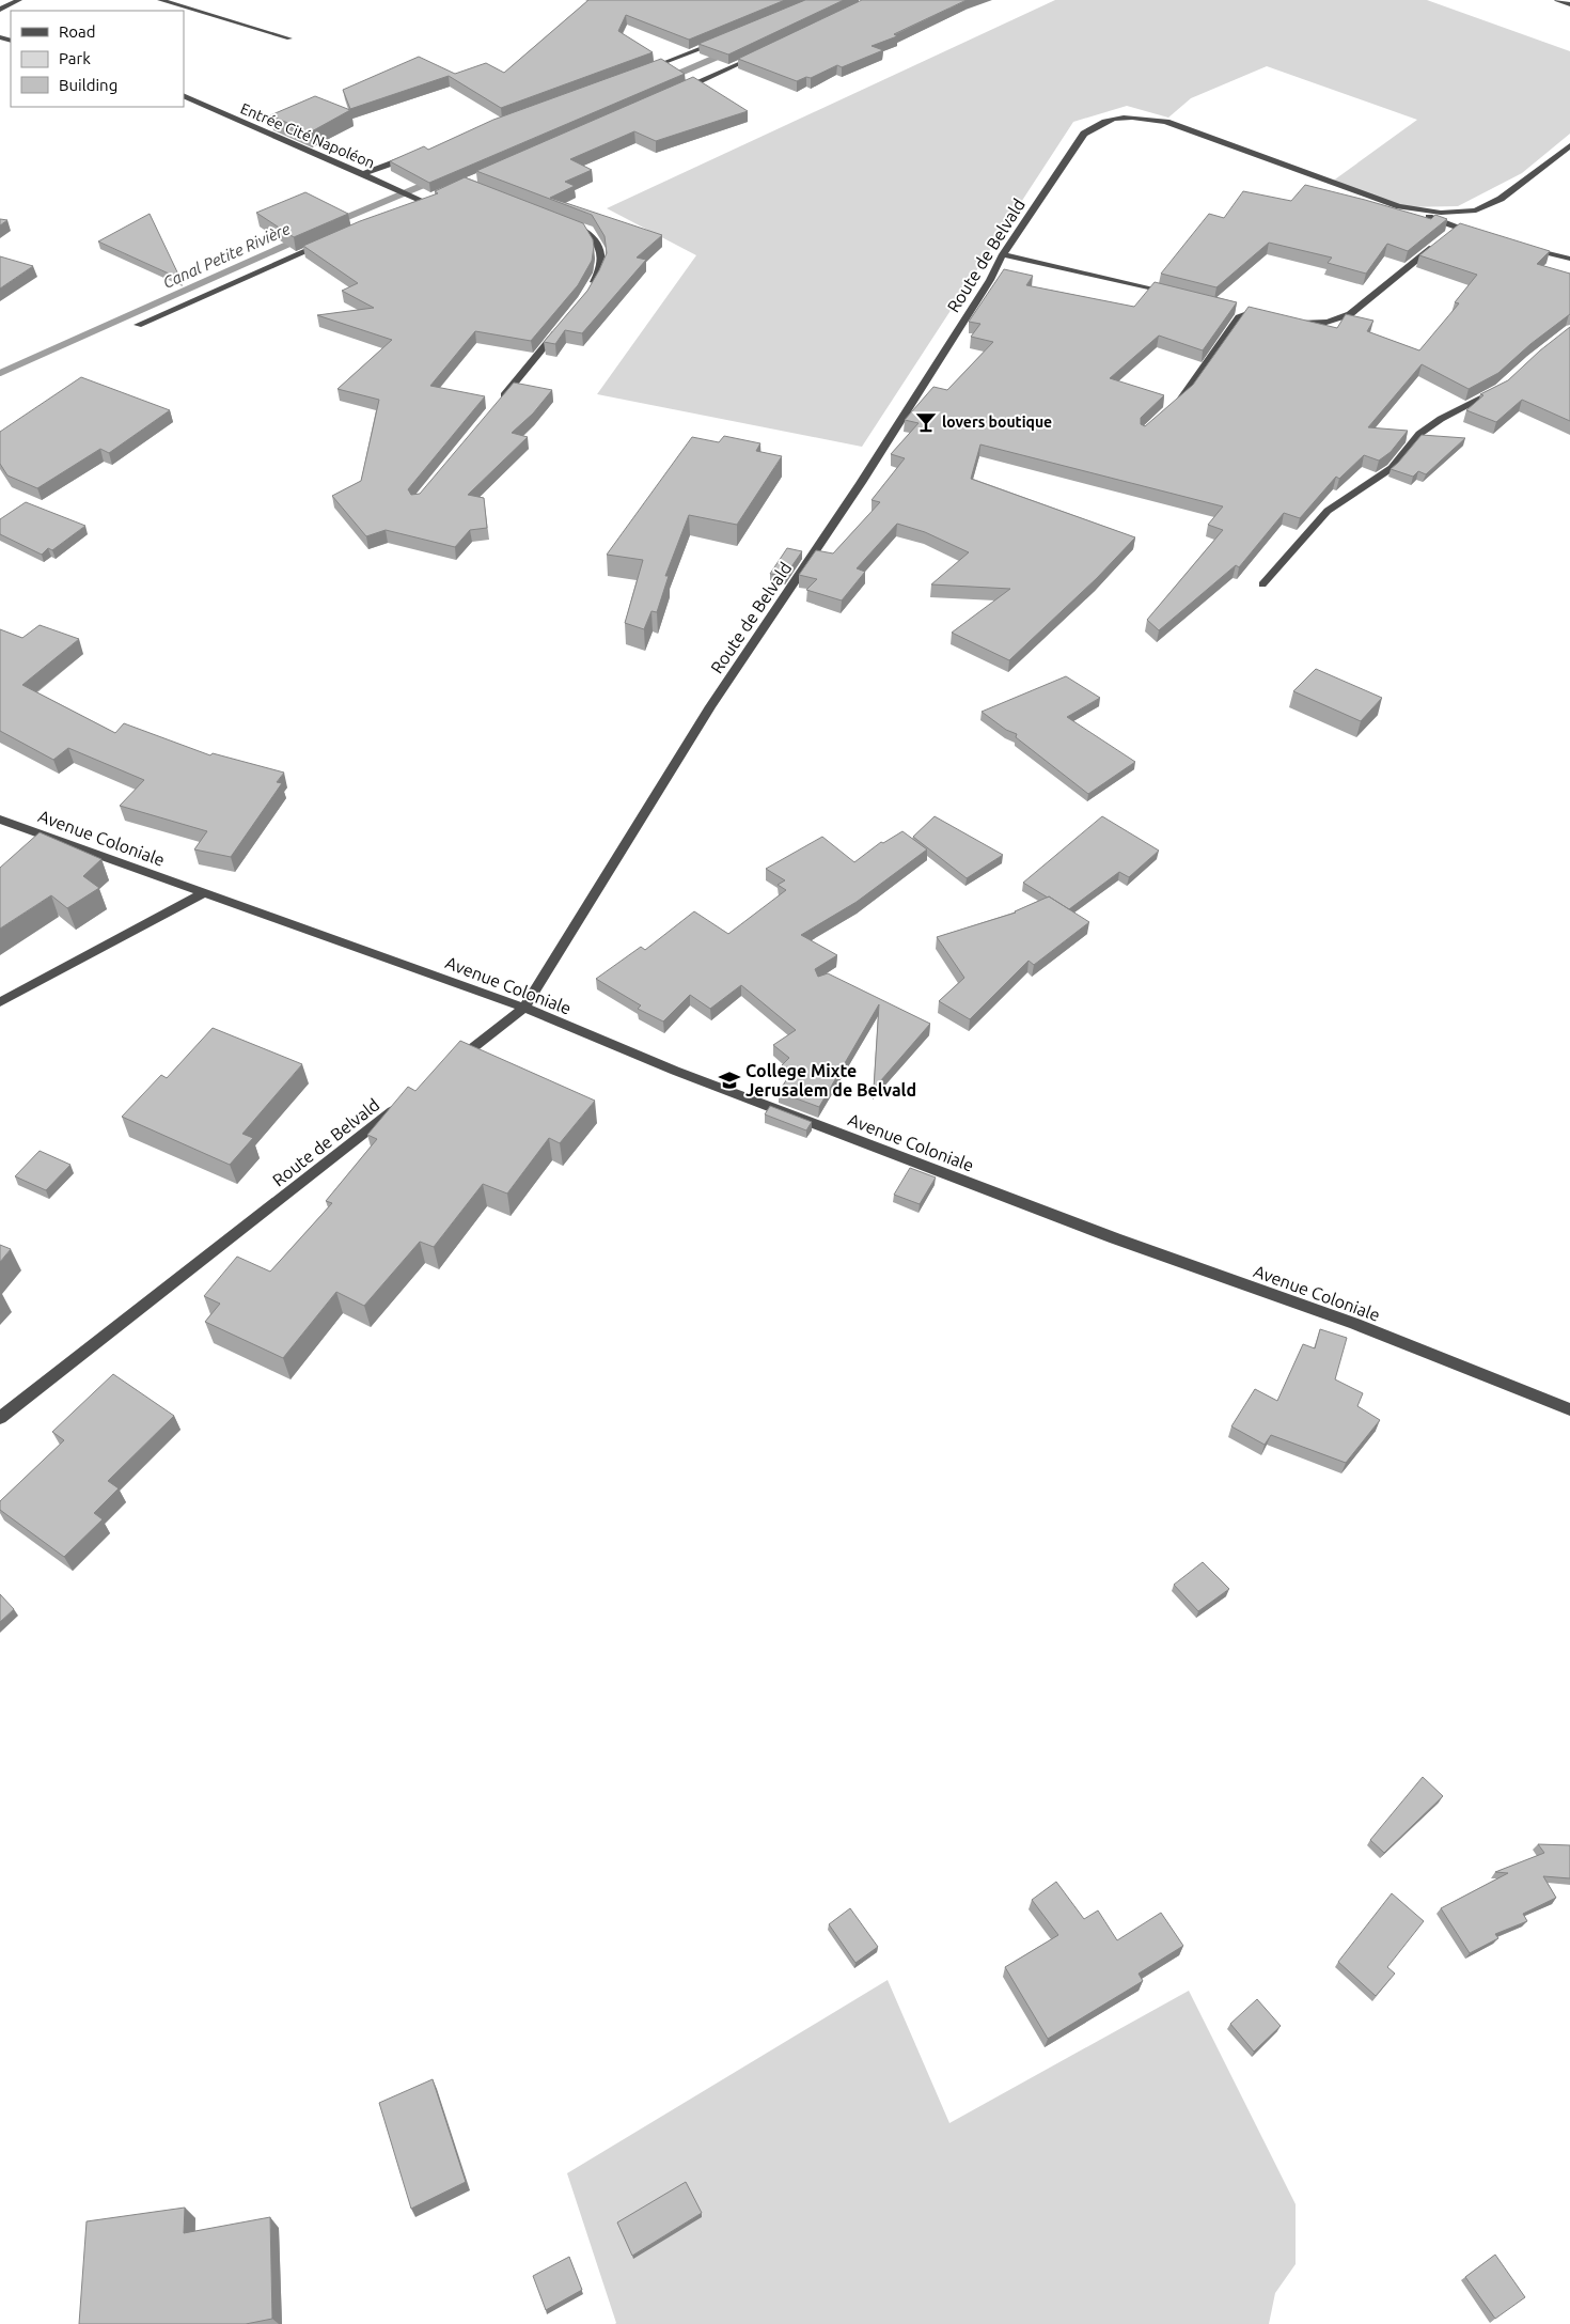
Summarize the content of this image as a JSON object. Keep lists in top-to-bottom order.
{
  "streets": {
    "street": ["Entrée Cité Napoléon", "Route de Belvald", "Avenue Coloniale"]
  },
  "crossings": [
    ["Route de Belvald", "Avenue Coloniale"]
  ],
  "water": ["Canal Petite Rivière"],
  "places": {
    "bar": ["lovers boutique"],
    "school or university": ["College Mixte Jerusalem de Belvald"]
  },
  "legend": ["Road", "Park", "Building"]
}
